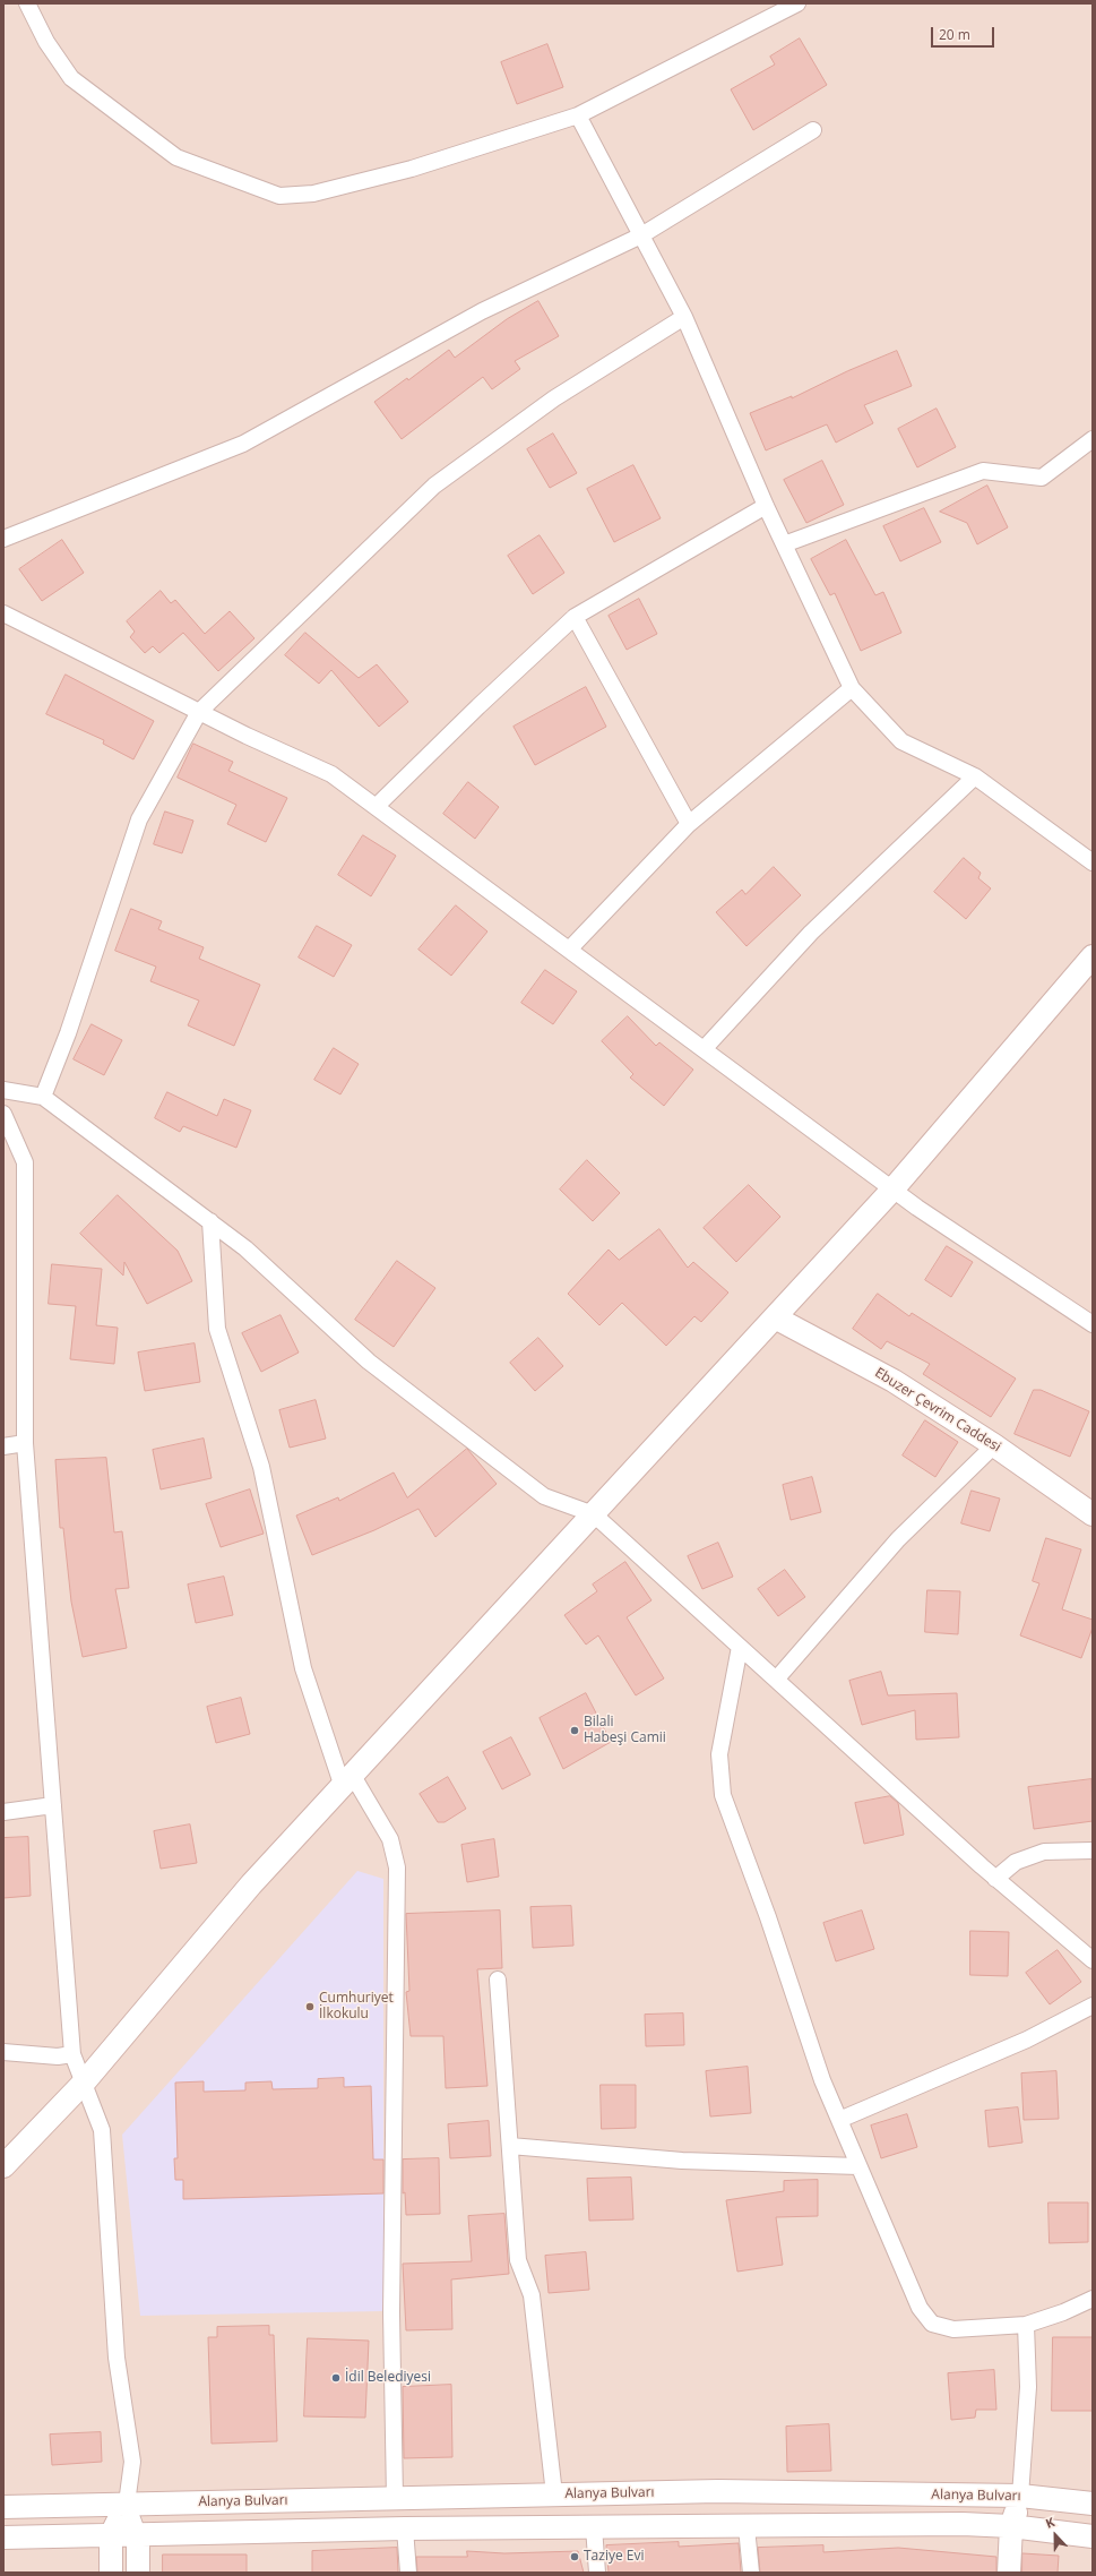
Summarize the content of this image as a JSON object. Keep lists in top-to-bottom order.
{
  "streets": {
    "main road": ["Ebuzer Çevrim Caddesi", "Alanya Bulvarı"]
  },
  "places": [
    "Bilali Habeşi Camii",
    "Cumhuriyet İlkokulu",
    "İdil Belediyesi",
    "Taziye Evi"
  ],
  "scale_bar": "20 m",
  "north": "top"
}
